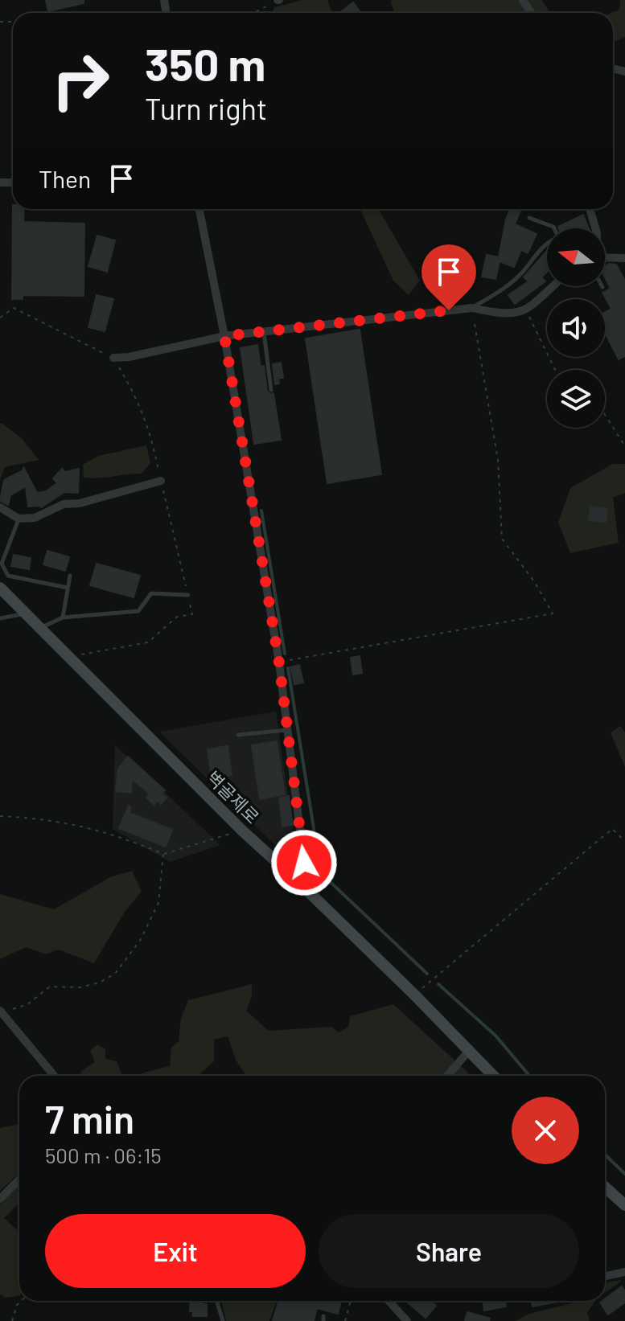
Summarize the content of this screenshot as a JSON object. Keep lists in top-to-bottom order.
{
  "streets": {
    "street": ["벽골제로"]
  },
  "north": "left",
  "page": {
    "turn": ["350 m", "Turn right"],
    "then": "Then",
    "heading": ["7 min", "500 m · 06:15"],
    "buttons": ["Exit", "Share"]
  }
}
